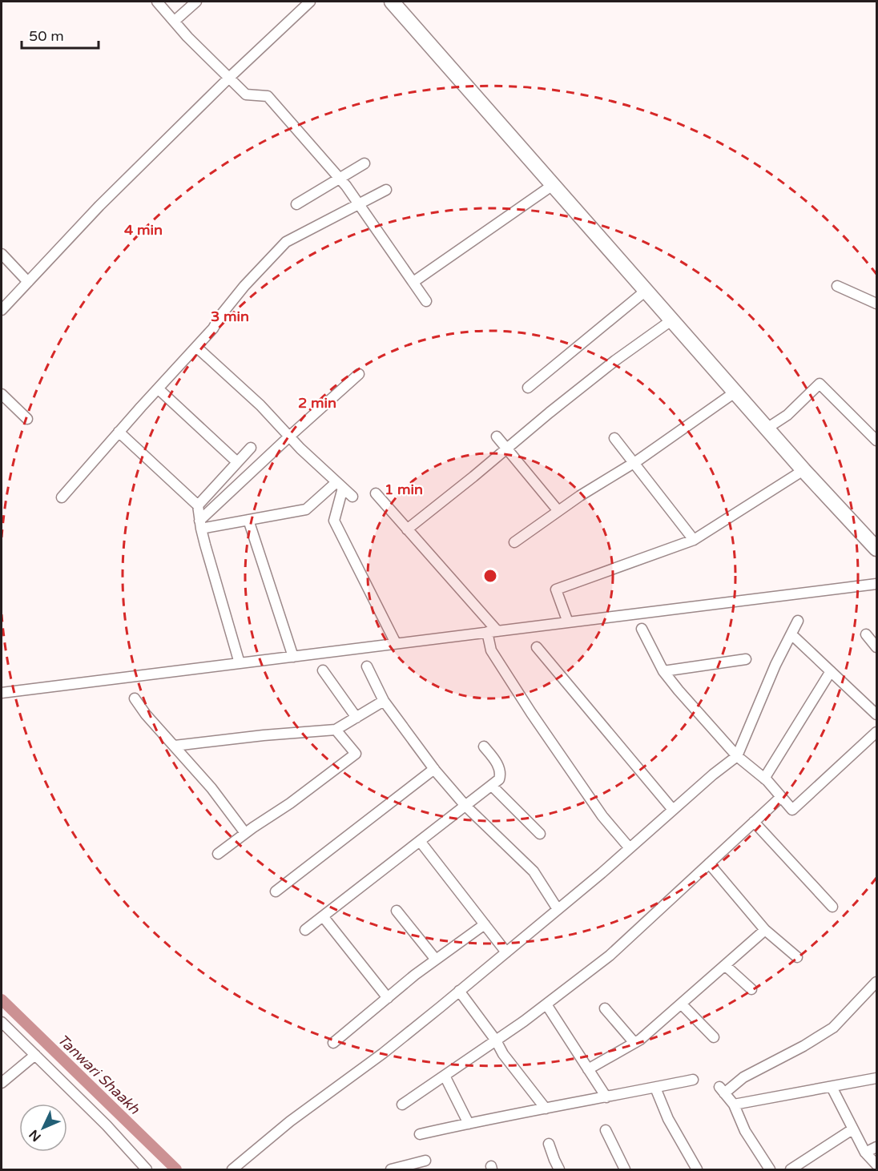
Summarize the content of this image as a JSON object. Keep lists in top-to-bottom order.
{
  "water": ["Tanwari Shaakh"],
  "scale_bar": "50 m",
  "north": "bottom left",
  "rings": [
    "4 min",
    "3 min",
    "2 min",
    "1 min"
  ]
}
